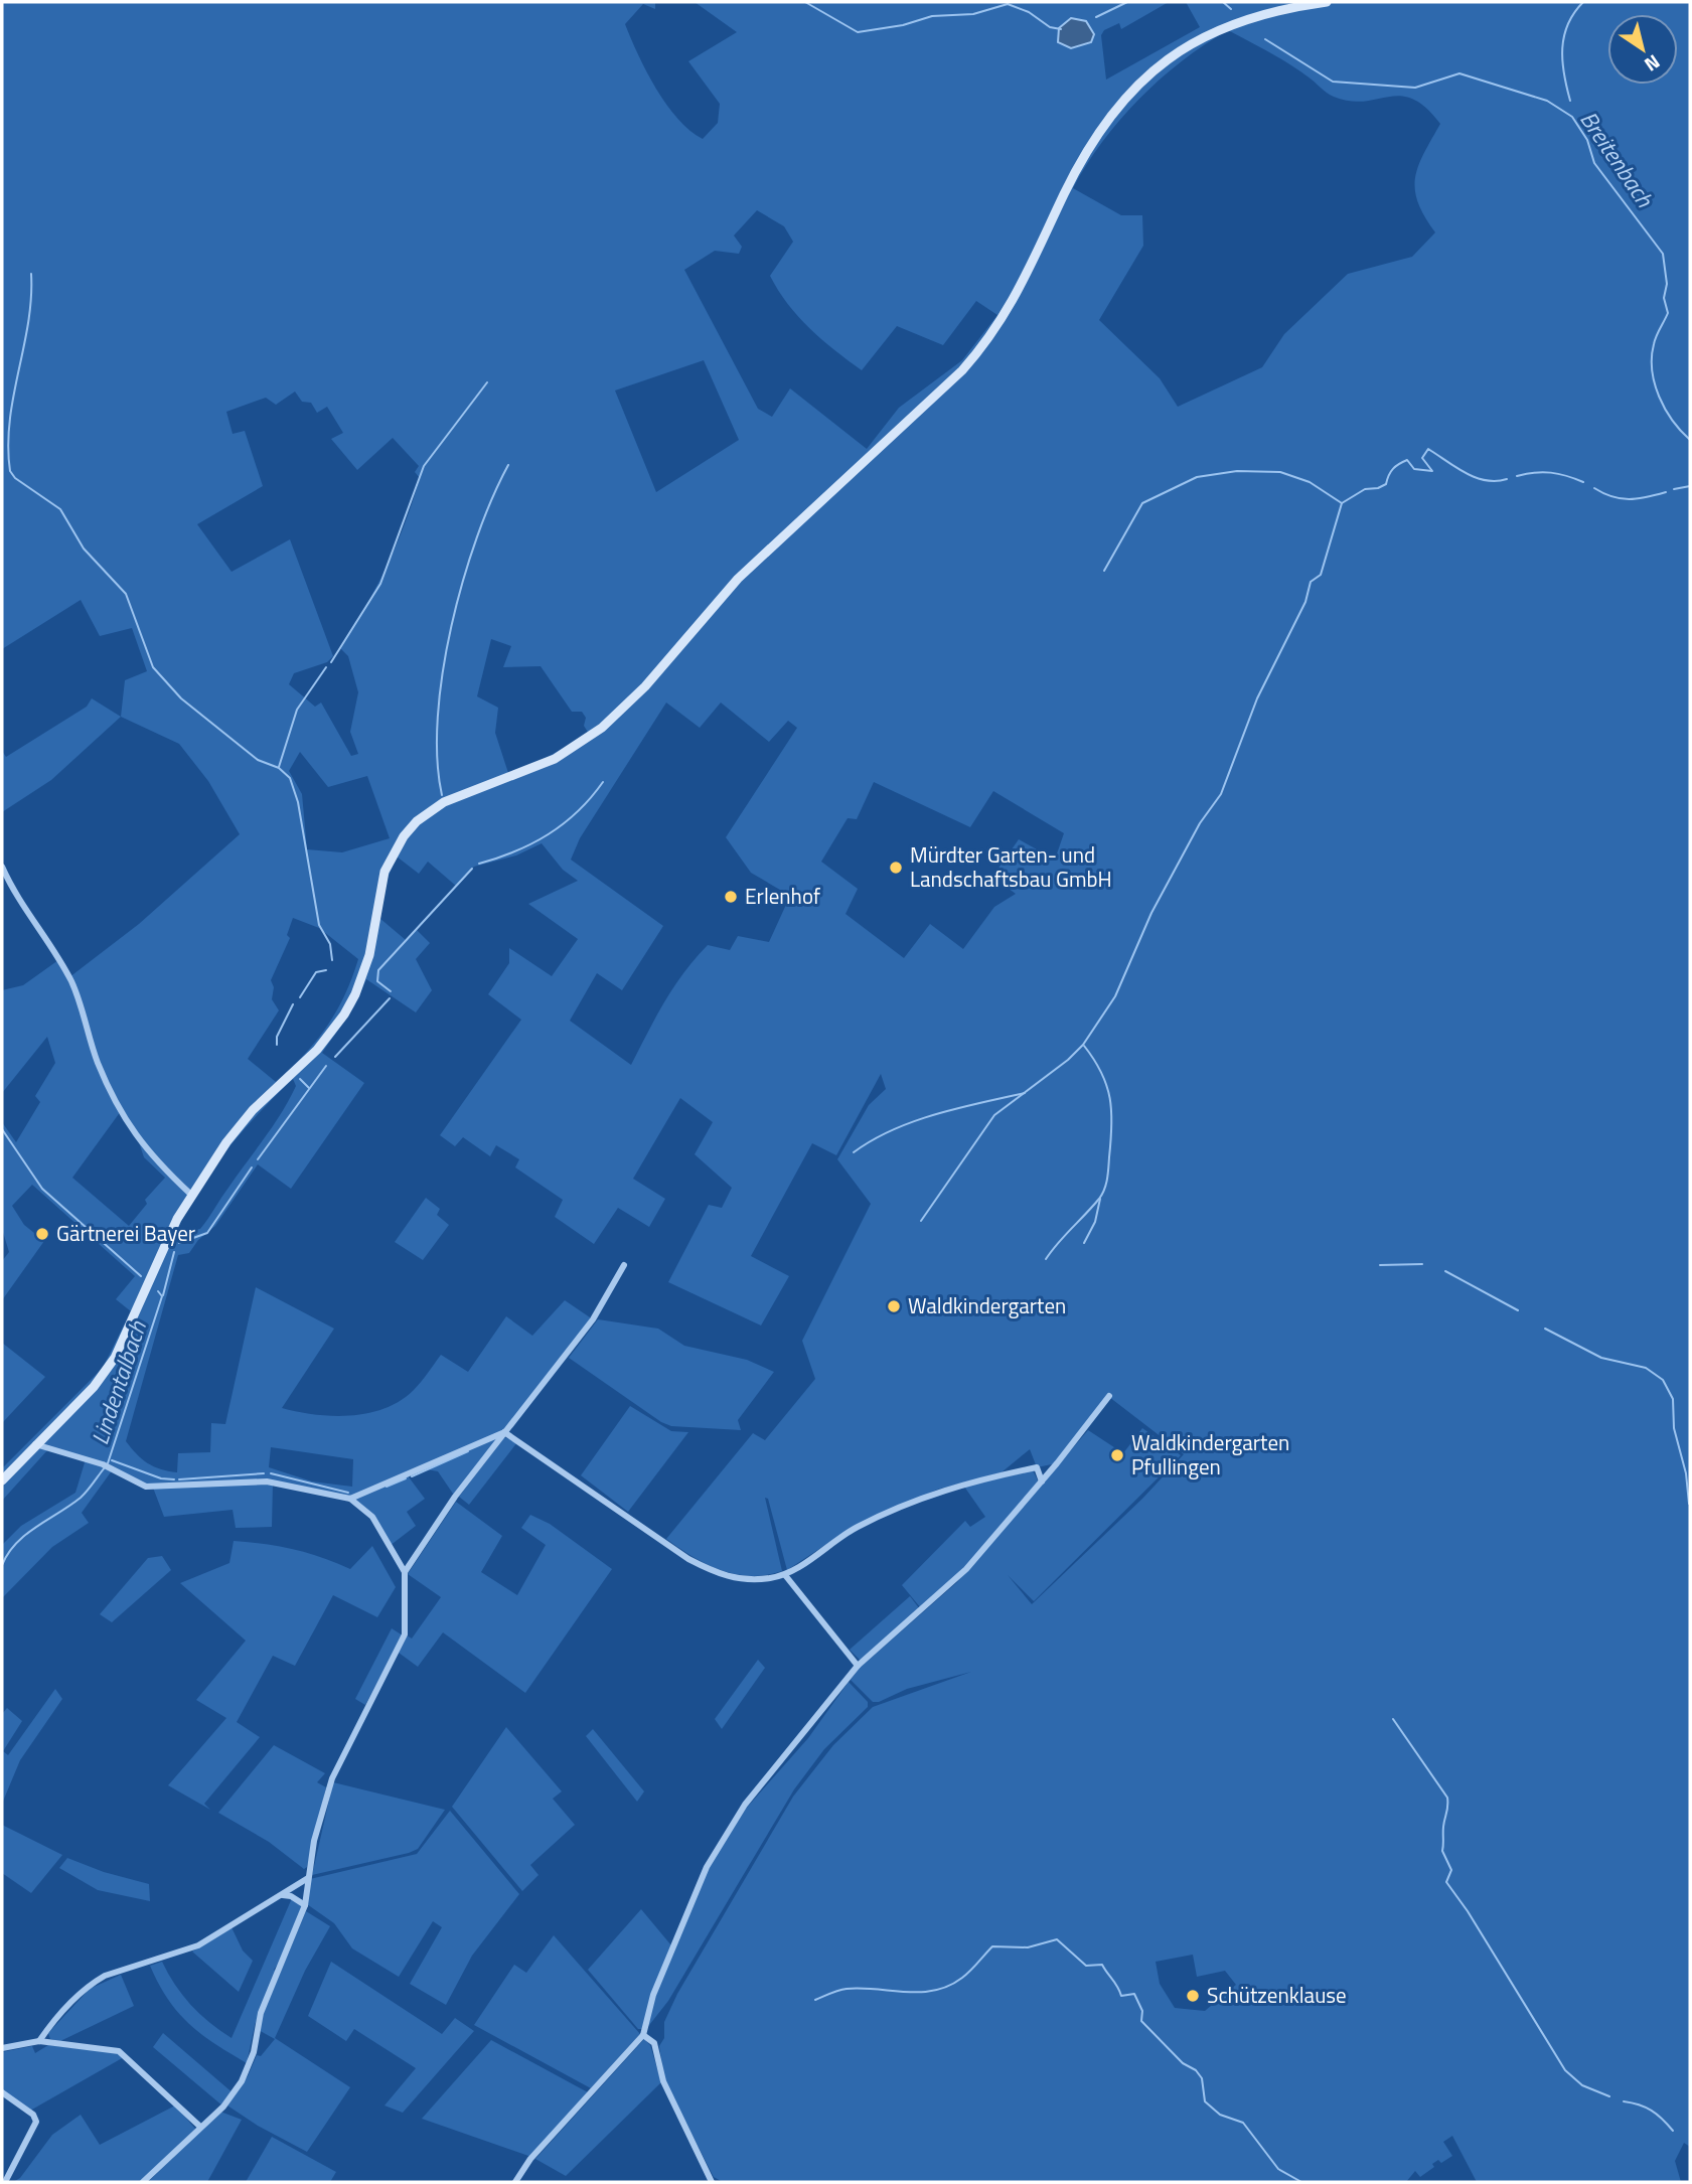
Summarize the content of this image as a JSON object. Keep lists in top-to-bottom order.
{
  "water": ["Breitenbach", "Lindentalbach"],
  "places": [
    "Mürdter Garten- und Landschaftsbau GmbH",
    "Erlenhof",
    "Gärtnerei Bayer",
    "Waldkindergarten",
    "Waldkindergarten Pfullingen",
    "Schützenklause"
  ],
  "north": "bottom right"
}
